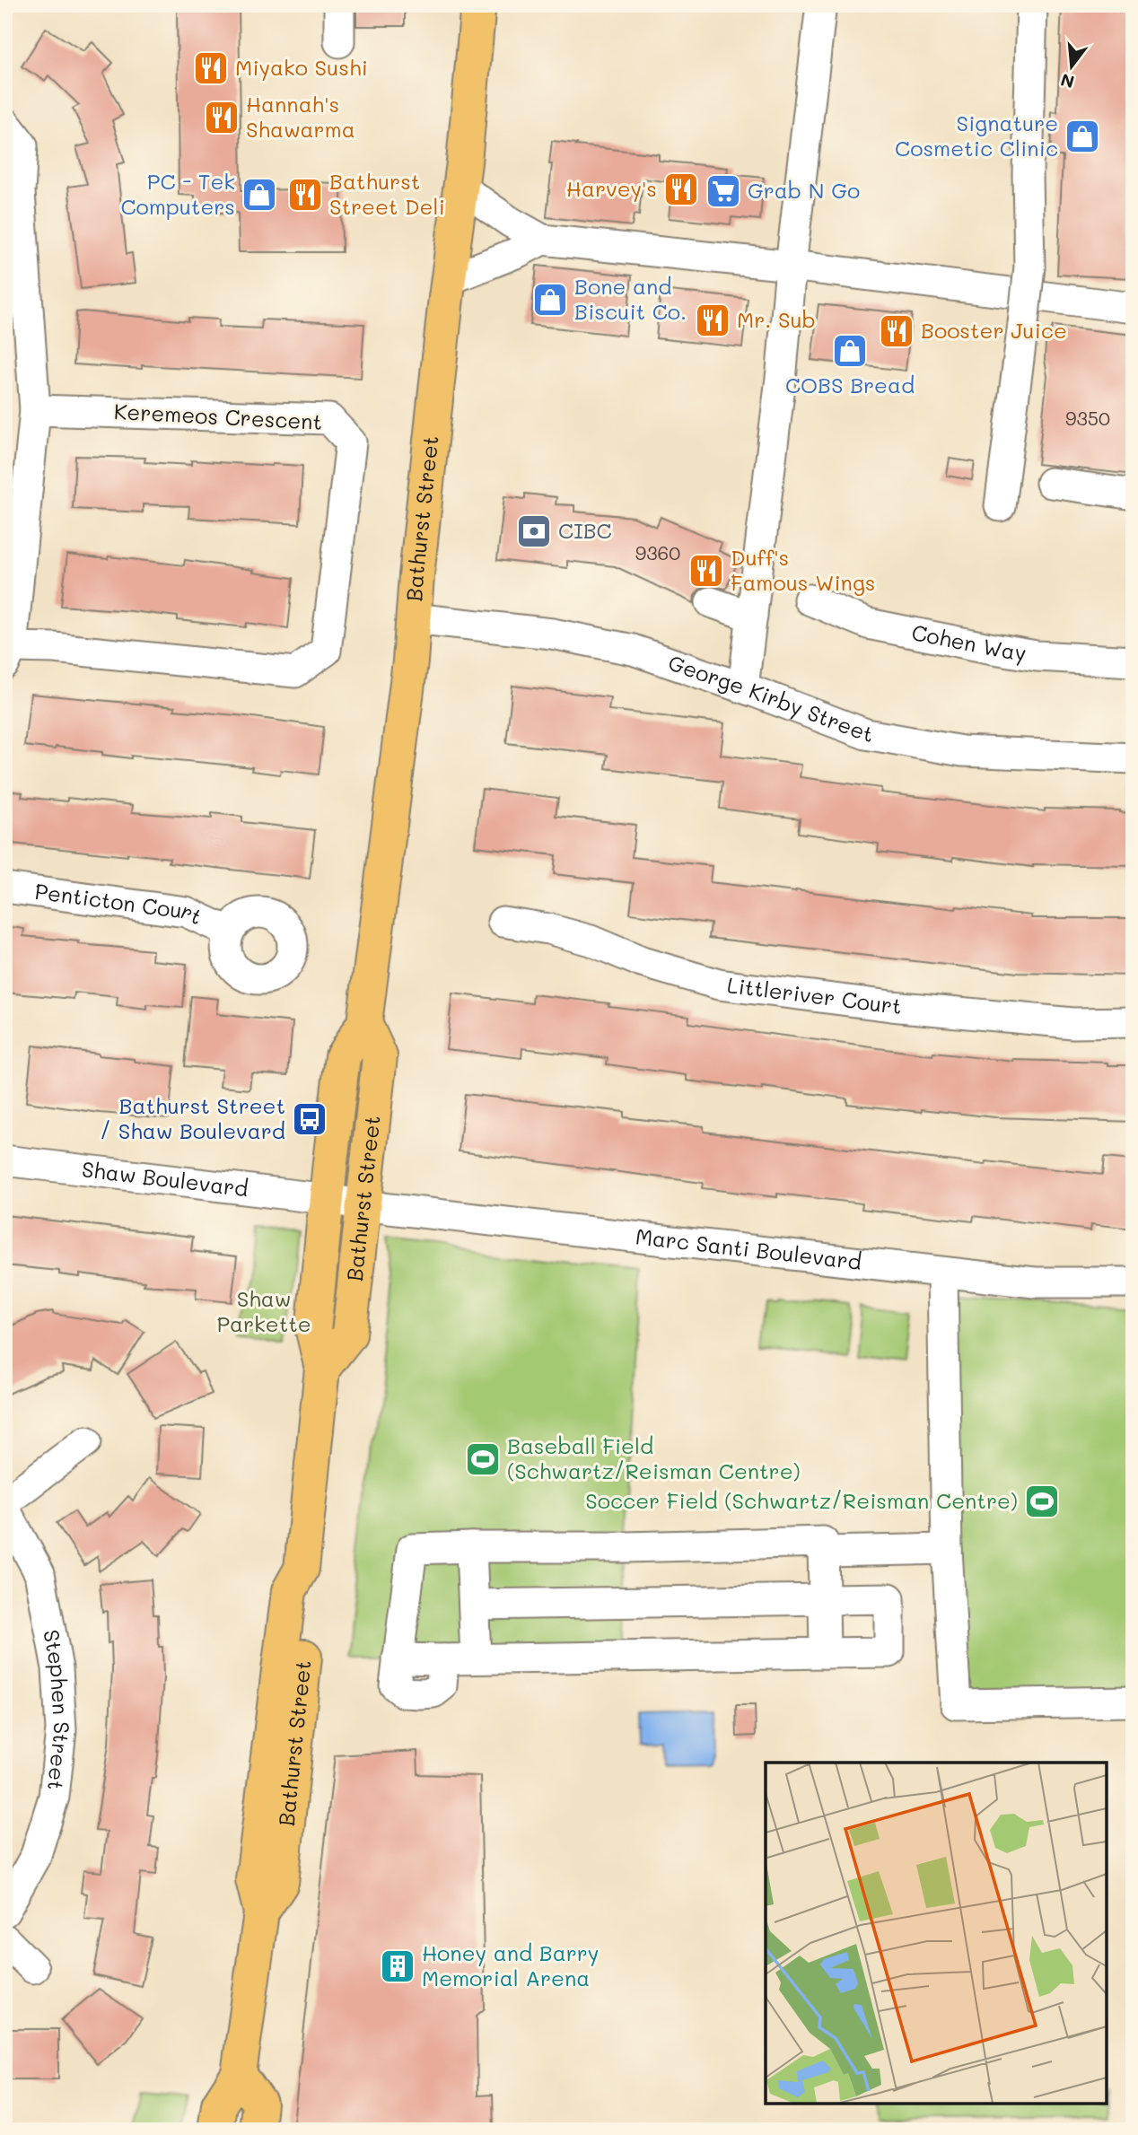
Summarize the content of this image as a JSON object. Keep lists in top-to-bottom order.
{
  "streets": {
    "main road": ["Bathurst Street"],
    "street": [
      "Keremeos Crescent",
      "Cohen Way",
      "George Kirby Street",
      "Penticton Court",
      "Littleriver Court",
      "Shaw Boulevard",
      "Marc Santi Boulevard",
      "Stephen Street"
    ]
  },
  "crossings": [
    ["Bathurst Street", "George Kirby Street"],
    ["Bathurst Street", "Shaw Boulevard"],
    ["Bathurst Street", "Marc Santi Boulevard"],
    ["Shaw Boulevard", "Marc Santi Boulevard"]
  ],
  "parks": ["Shaw Parkette"],
  "places": {
    "restaurant": [
      "Miyako Sushi",
      "Hannah's Shawarma",
      "Harvey's",
      "Bathurst Street Deli",
      "Mr. Sub",
      "Booster Juice",
      "Duff's Famous Wings"
    ],
    "shop": [
      "Signature Cosmetic Clinic",
      "PC - Tek Computers",
      "Bone and Biscuit Co.",
      "COBS Bread"
    ],
    "supermarket": ["Grab N Go"],
    "bank": ["CIBC"],
    "bus stop": ["Bathurst Street / Shaw Boulevard"],
    "sports": ["Baseball Field (Schwartz/Reisman Centre)", "Soccer Field (Schwartz/Reisman Centre)"],
    "building": ["Honey and Barry Memorial Arena"]
  },
  "house_numbers": ["9350", "9360"],
  "north": "bottom"
}
